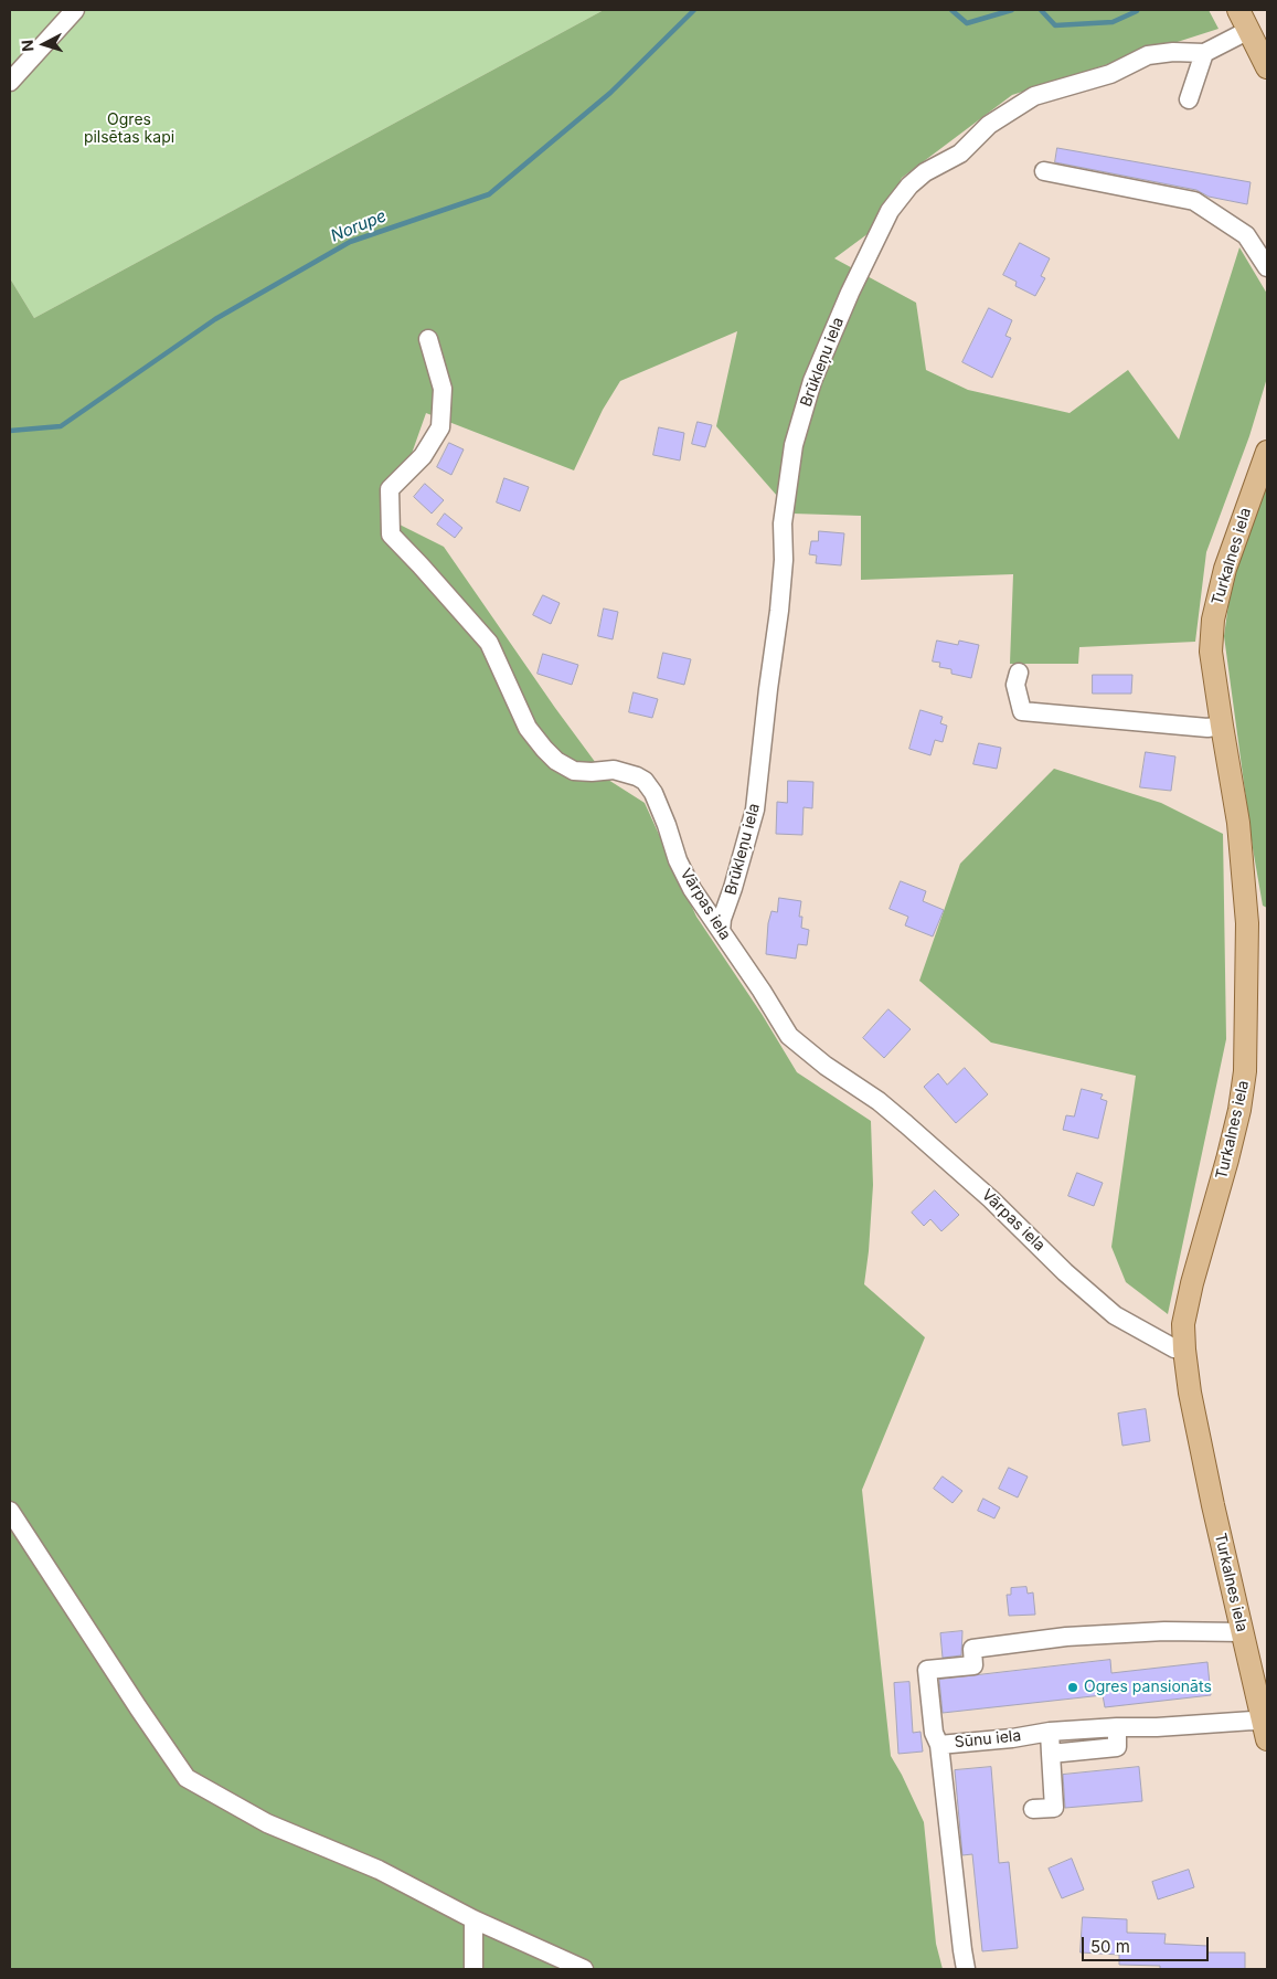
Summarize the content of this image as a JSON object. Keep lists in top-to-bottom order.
{
  "streets": {
    "main road": ["Turkalnes iela"],
    "street": ["Brūkleņu iela", "Vārpas iela", "Sūnu iela"]
  },
  "crossings": [
    ["Brūkleņu iela", "Vārpas iela"],
    ["Turkalnes iela", "Vārpas iela"],
    ["Turkalnes iela", "Sūnu iela"]
  ],
  "water": ["Norupe"],
  "parks": ["Ogres pilsētas kapi"],
  "places": ["Ogres pansionāts"],
  "scale_bar": "50 m",
  "north": "left"
}
